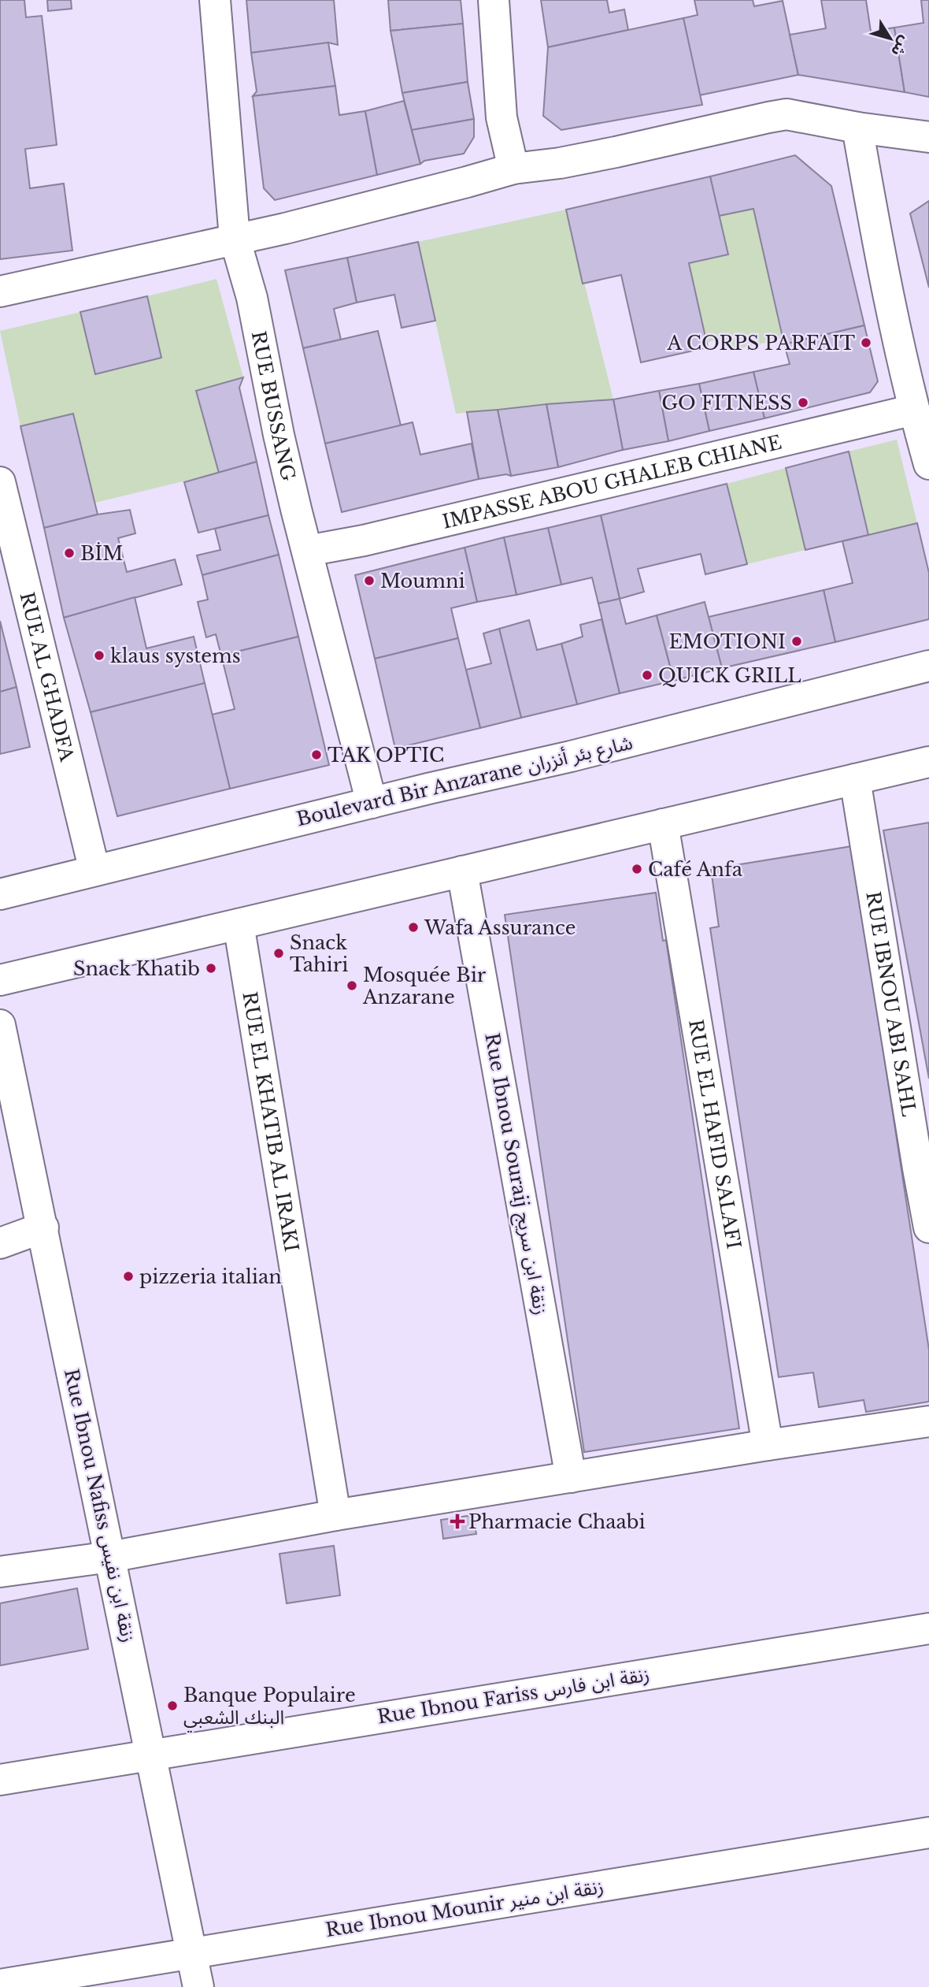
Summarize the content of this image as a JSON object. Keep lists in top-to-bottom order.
{
  "streets": {
    "street": [
      "RUE BUSSANG",
      "IMPASSE ABOU GHALEB CHIANE",
      "RUE AL GHADFA",
      "Boulevard Bir Anzarane شارع بئر أنزران",
      "RUE IBNOU ABI SAHL",
      "RUE EL KHATIB AL IRAKI",
      "RUE EL HAFID SALAFI",
      "Rue Ibnou Souraij زنقة ابن سريج",
      "Rue Ibnou Nafiss زنقة ابن نفيس",
      "Rue Ibnou Fariss زنقة ابن فارس",
      "Rue Ibnou Mounir زنقة ابن منير"
    ]
  },
  "crossings": [
    ["RUE BUSSANG", "IMPASSE ABOU GHALEB CHIANE"],
    ["RUE BUSSANG", "Boulevard Bir Anzarane شارع بئر أنزران"],
    ["RUE AL GHADFA", "Boulevard Bir Anzarane شارع بئر أنزران"],
    ["Rue Ibnou Nafiss زنقة ابن نفيس", "Rue Ibnou Fariss زنقة ابن فارس"],
    ["Rue Ibnou Nafiss زنقة ابن نفيس", "Rue Ibnou Mounir زنقة ابن منير"]
  ],
  "places": {
    "other": [
      "A CORPS PARFAIT",
      "GO FITNESS",
      "BİM",
      "Moumni",
      "EMOTIONI",
      "klaus systems",
      "QUICK GRILL",
      "TAK OPTIC",
      "Café Anfa",
      "Wafa Assurance",
      "Snack Tahiri",
      "Snack Khatib",
      "Mosquée Bir Anzarane",
      "pizzeria italian",
      "Banque Populaire البنك الشعبي"
    ],
    "health": ["Pharmacie Chaabi"]
  },
  "north": "bottom right"
}
